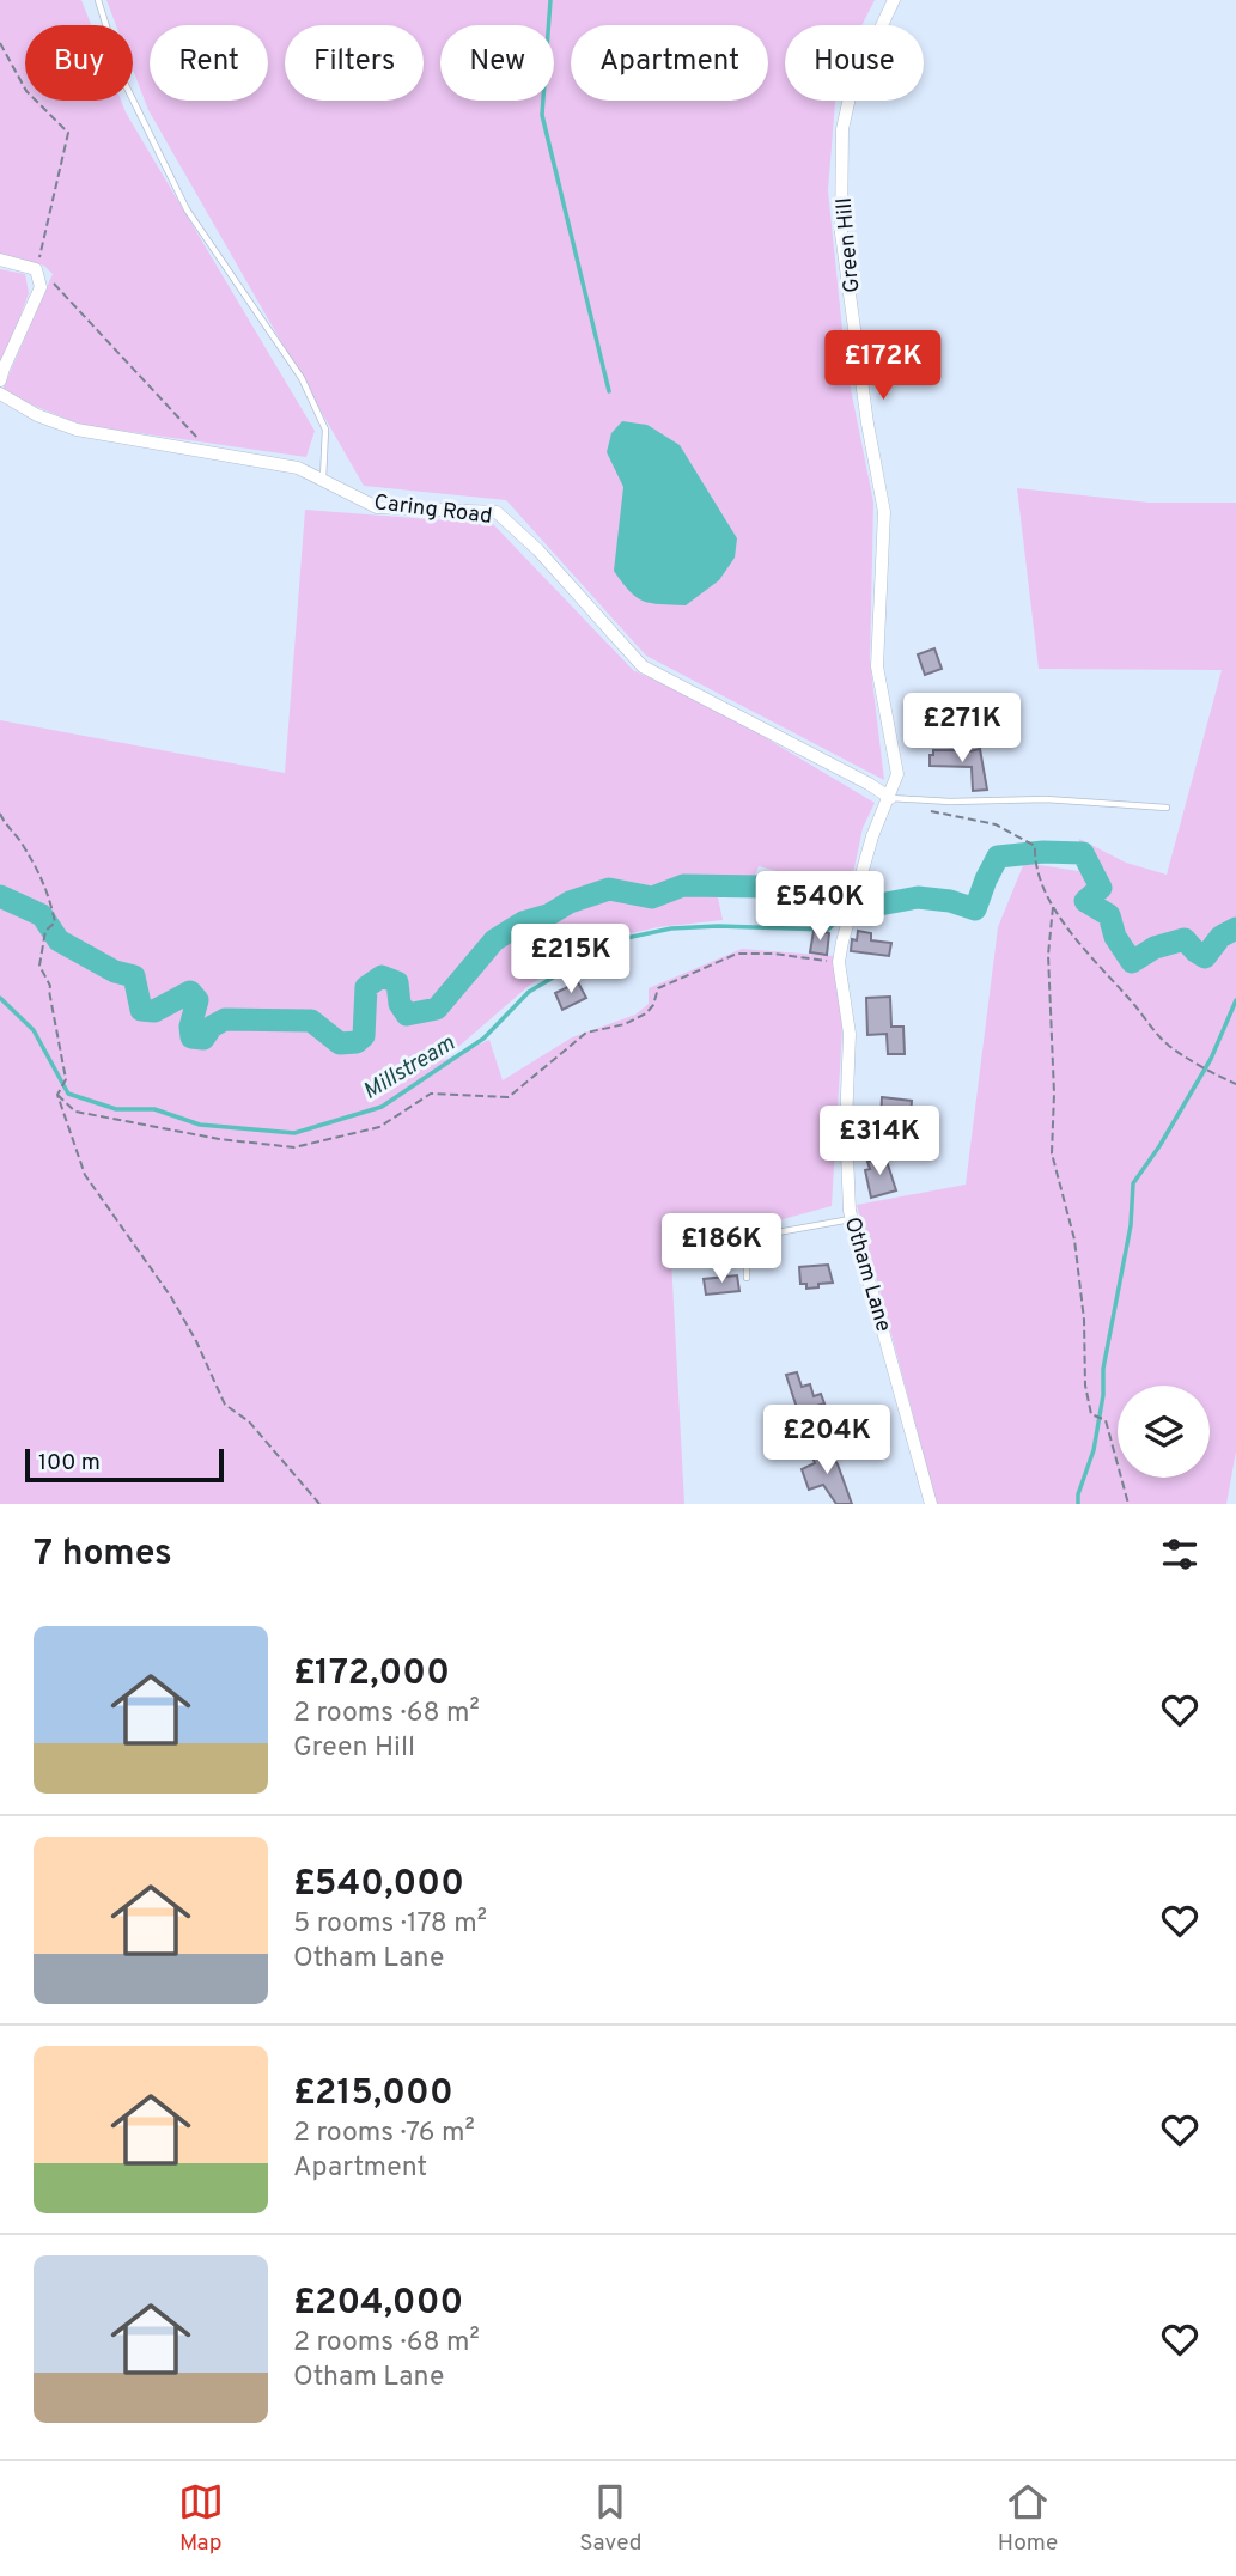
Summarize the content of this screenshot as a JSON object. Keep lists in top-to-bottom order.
{
  "streets": {
    "street": ["Green Hill", "Caring Road", "Otham Lane"]
  },
  "crossings": [
    ["Green Hill", "Caring Road"],
    ["Green Hill", "Otham Lane"],
    ["Caring Road", "Otham Lane"]
  ],
  "water": ["Millstream"],
  "scale_bar": "100 m",
  "page": {
    "chip": [
      "Buy",
      "Rent",
      "Filters",
      "New",
      "Apartment",
      "House"
    ],
    "price": [
      "£172K",
      "£271K",
      "£540K",
      "£215K",
      "£314K",
      "£186K",
      "£204K"
    ],
    "scale": "100 m",
    "heading": "7 homes",
    "list": [
      {
        "name": "£172,000",
        "note": "2 rooms · 68 m² · Green Hill"
      },
      {
        "name": "£540,000",
        "note": "5 rooms · 178 m² · Otham Lane"
      },
      {
        "name": "£215,000",
        "note": "2 rooms · 76 m² · Apartment"
      },
      {
        "name": "£204,000",
        "note": "2 rooms · 68 m² · Otham Lane"
      }
    ],
    "tabs": ["Map", "Saved", "Home"]
  }
}
